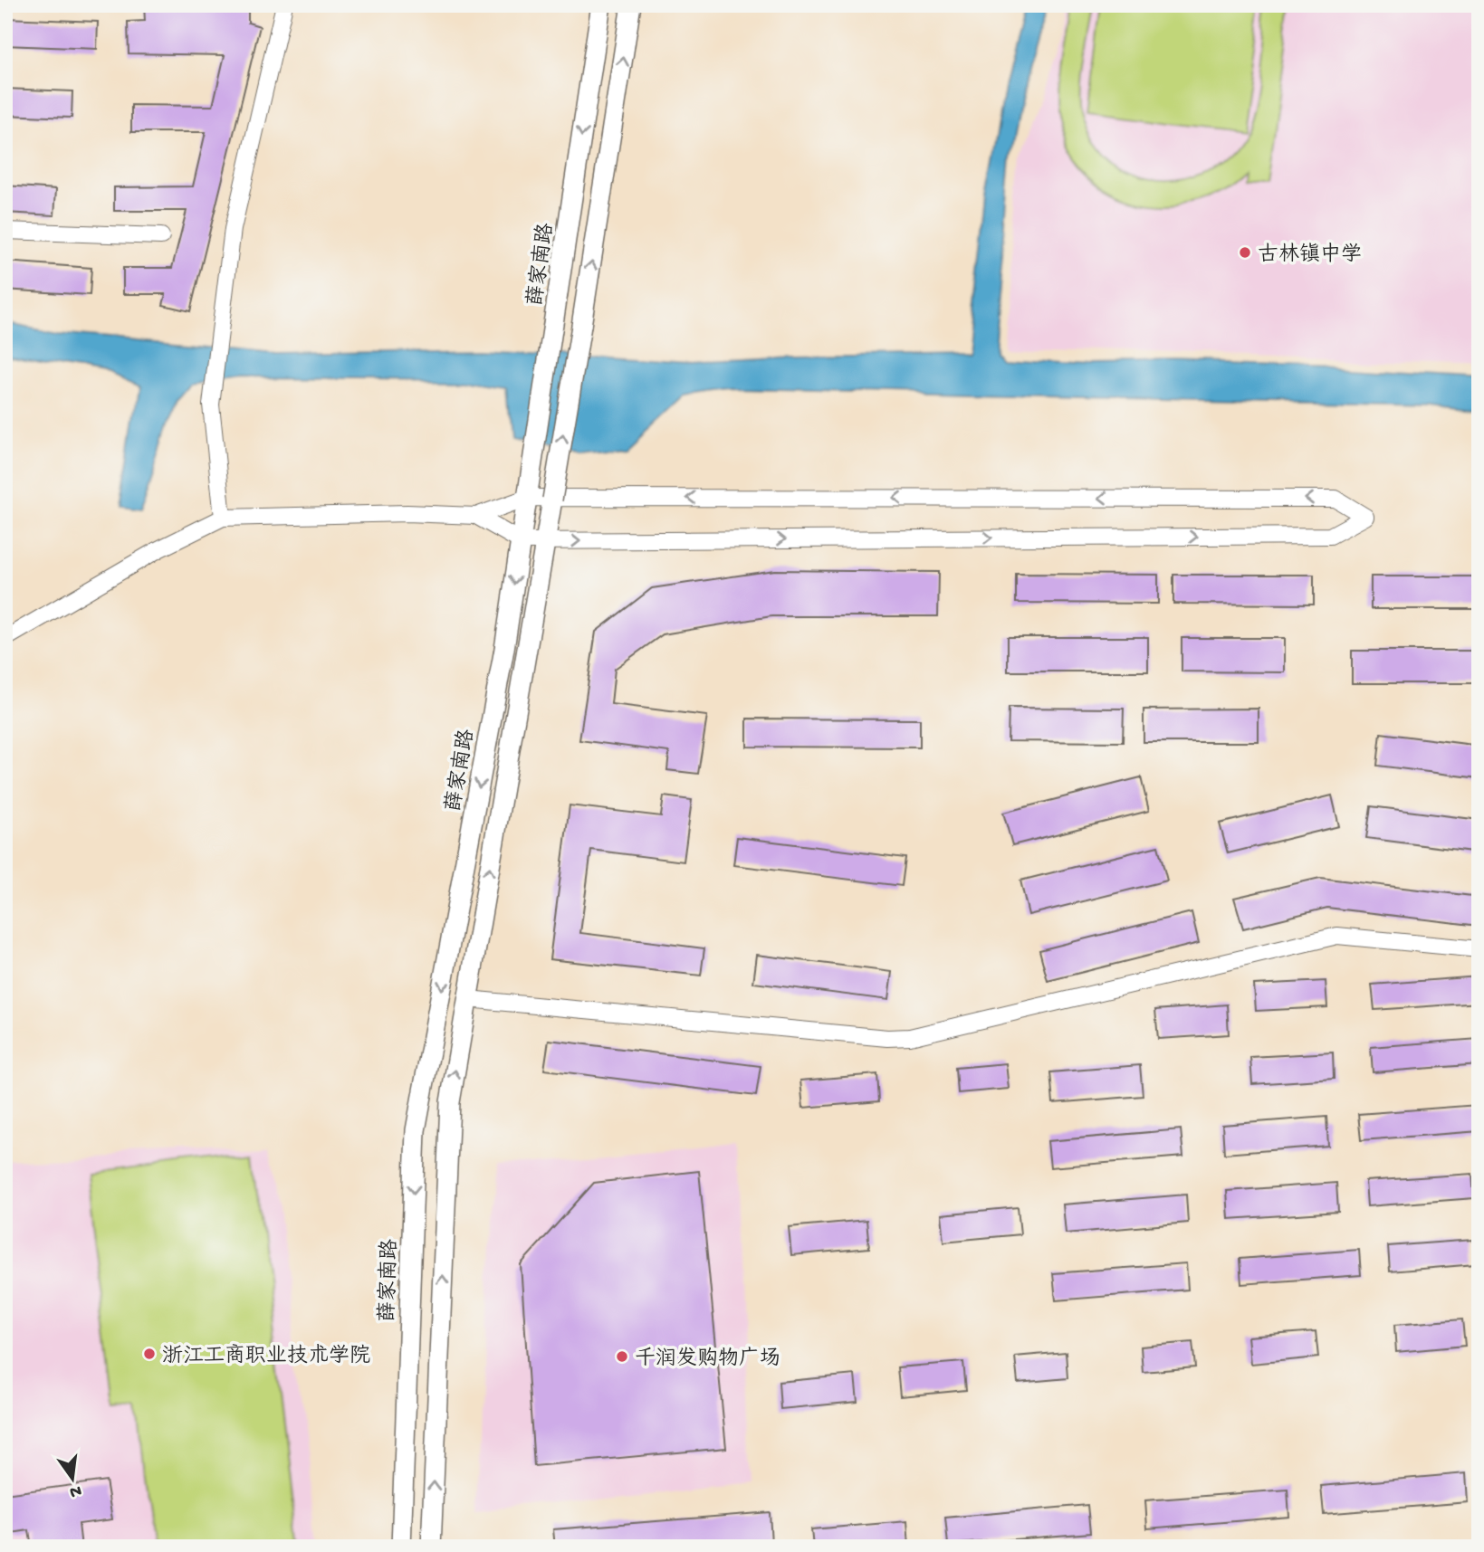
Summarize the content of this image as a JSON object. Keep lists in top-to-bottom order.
{
  "streets": {
    "main road": ["薛家南路"]
  },
  "places": ["古林镇中学", "浙江工商职业技术学院", "千润发购物广场"],
  "north": "bottom"
}
